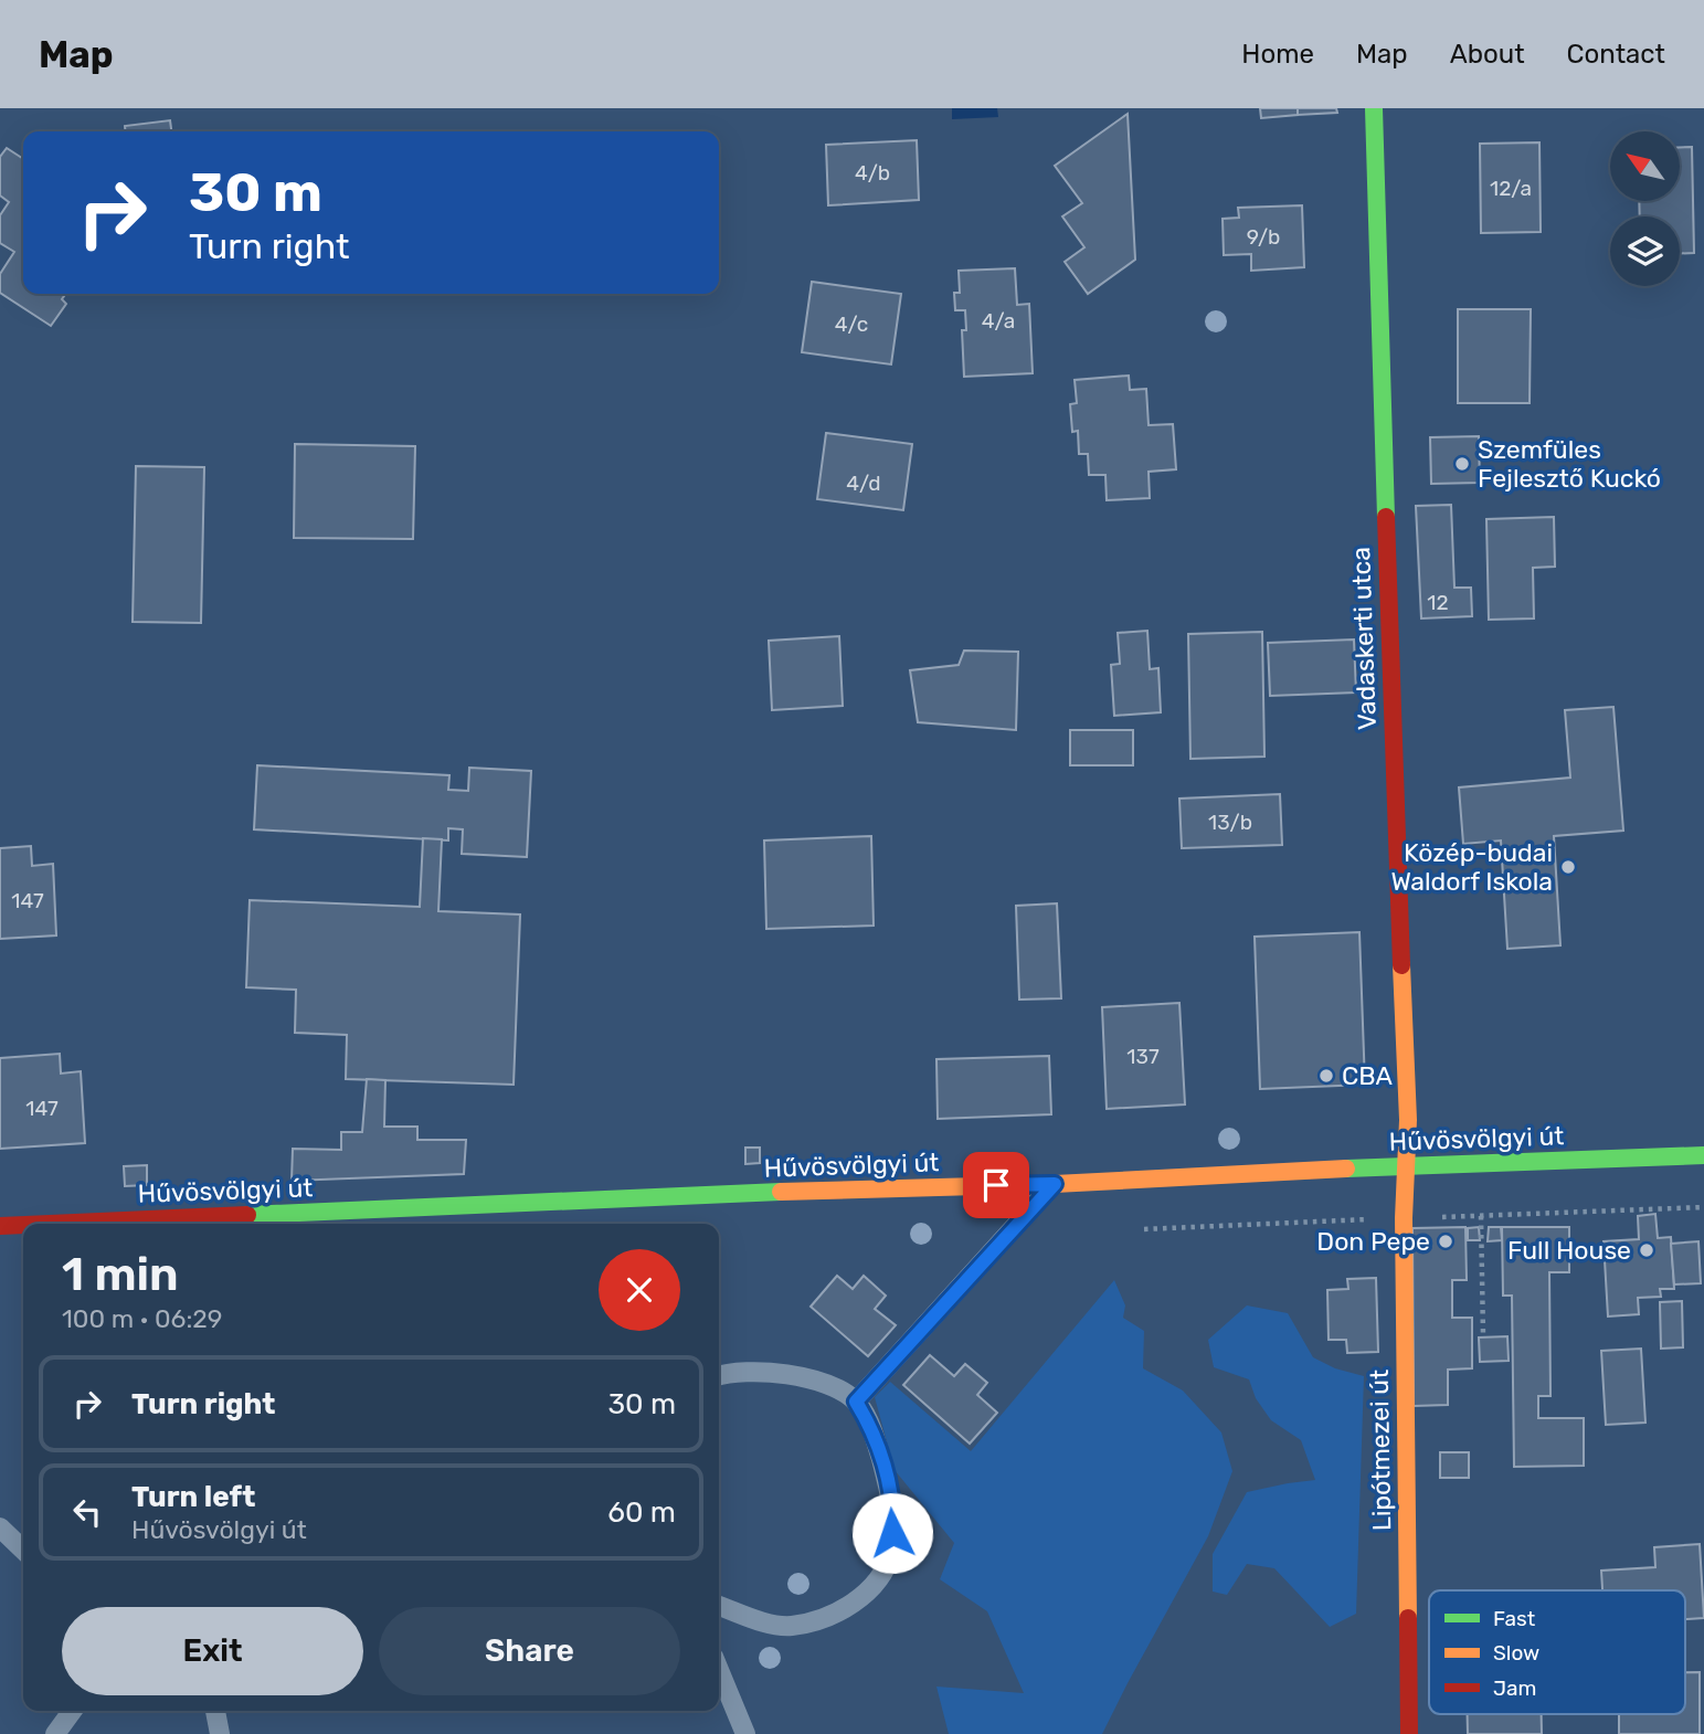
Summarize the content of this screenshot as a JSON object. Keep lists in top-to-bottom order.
{
  "streets": {
    "main road": ["Vadaskerti utca", "Hűvösvölgyi út", "Lipótmezei út"]
  },
  "crossings": [
    ["Vadaskerti utca", "Hűvösvölgyi út"],
    ["Vadaskerti utca", "Lipótmezei út"],
    ["Hűvösvölgyi út", "Lipótmezei út"]
  ],
  "places": [
    "Szemfüles Fejlesztő Kuckó",
    "Közép-budai Waldorf Iskola",
    "CBA",
    "Don Pepe",
    "Full House"
  ],
  "house_numbers": [
    "4/b",
    "12/a",
    "9/b",
    "4/a",
    "4/c",
    "4/d",
    "12",
    "13/b",
    "147",
    "137",
    "147"
  ],
  "legend": ["Fast", "Slow", "Jam"],
  "north": "top left",
  "page": {
    "header": "Map",
    "nav": [
      "Home",
      "Map",
      "About",
      "Contact"
    ],
    "turn": ["30 m", "Turn right"],
    "heading": ["1 min", "100 m · 06:29"],
    "list": [
      {
        "name": "Turn right",
        "value": "30 m"
      },
      {
        "name": "Turn left",
        "note": "Hűvösvölgyi út",
        "value": "60 m"
      }
    ],
    "buttons": ["Exit", "Share"]
  }
}
